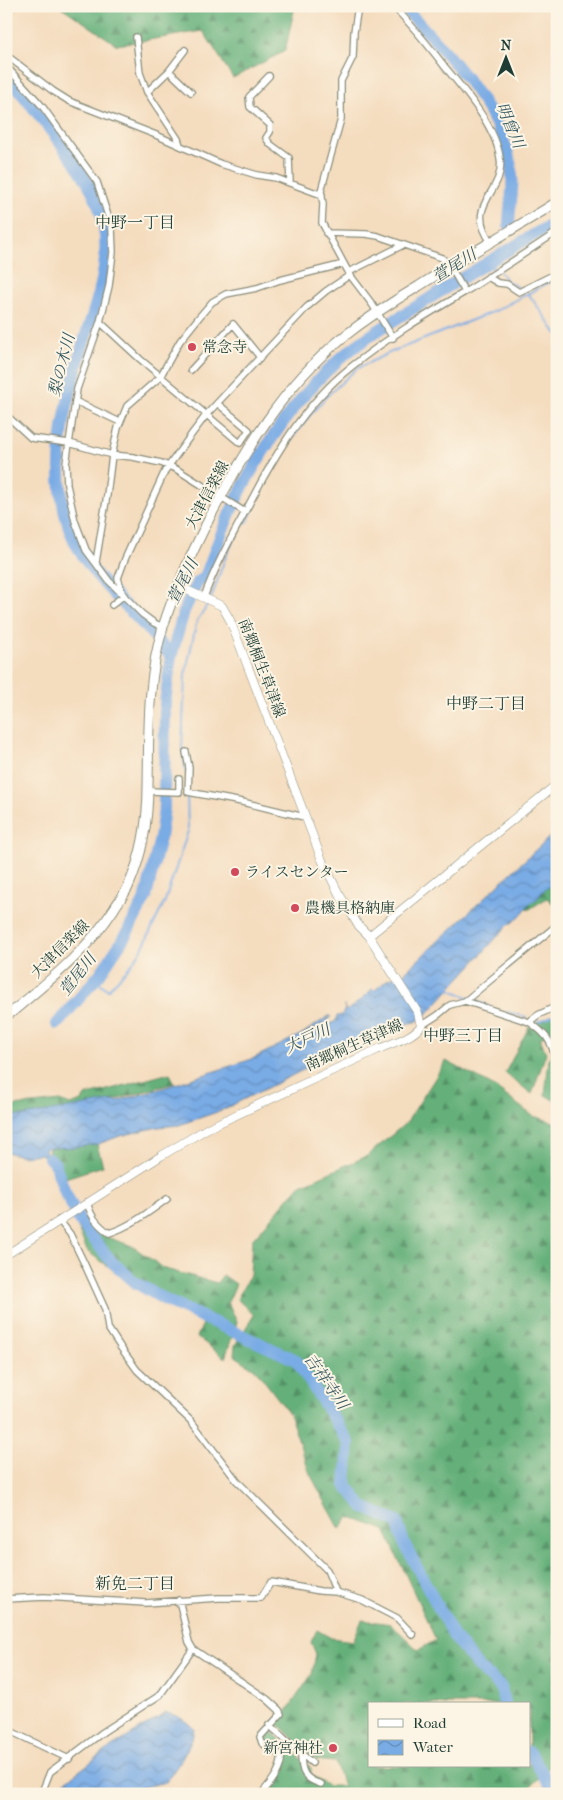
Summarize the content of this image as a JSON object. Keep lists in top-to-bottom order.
{
  "streets": {
    "main road": ["大津信楽線", "南郷桐生草津線"]
  },
  "crossings": [
    ["大津信楽線", "南郷桐生草津線"]
  ],
  "districts": [
    "中野一丁目",
    "中野二丁目",
    "中野三丁目",
    "新免二丁目"
  ],
  "water": [
    "明曾川",
    "萱尾川",
    "梨の木川",
    "大戸川",
    "吉祥寺川"
  ],
  "places": [
    "常念寺",
    "ライスセンター",
    "農機具格納庫",
    "新宮神社"
  ],
  "legend": ["Road", "Water"],
  "north": "top"
}
